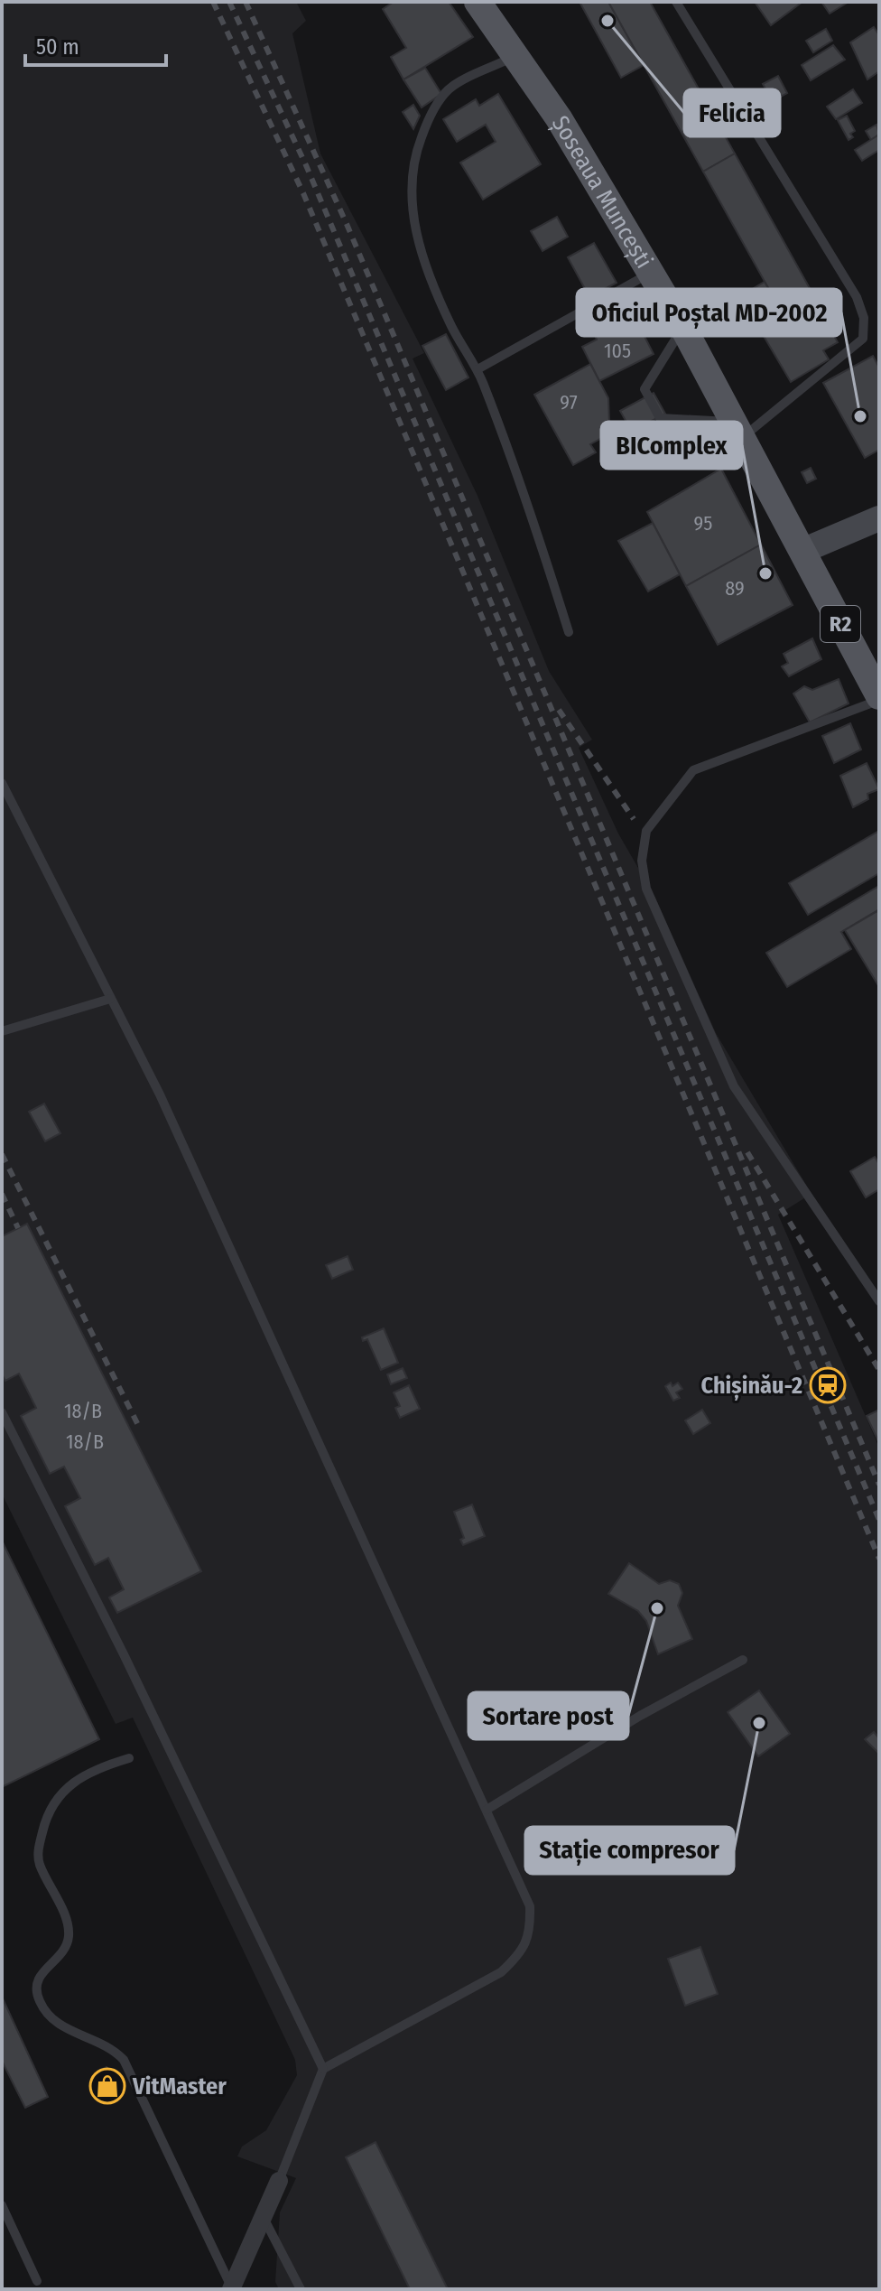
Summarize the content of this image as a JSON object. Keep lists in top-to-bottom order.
{
  "streets": {
    "main road": ["Șoseaua Muncești", "R2"]
  },
  "places": {
    "other": [
      "Felicia",
      "Oficiul Poștal MD-2002",
      "BIComplex",
      "Sortare post",
      "Stație compresor"
    ],
    "station": ["Chișinău-2"],
    "shop": ["VitMaster"]
  },
  "house_numbers": [
    "105",
    "97",
    "95",
    "89",
    "18/B",
    "18/B"
  ],
  "scale_bar": "50 m"
}
